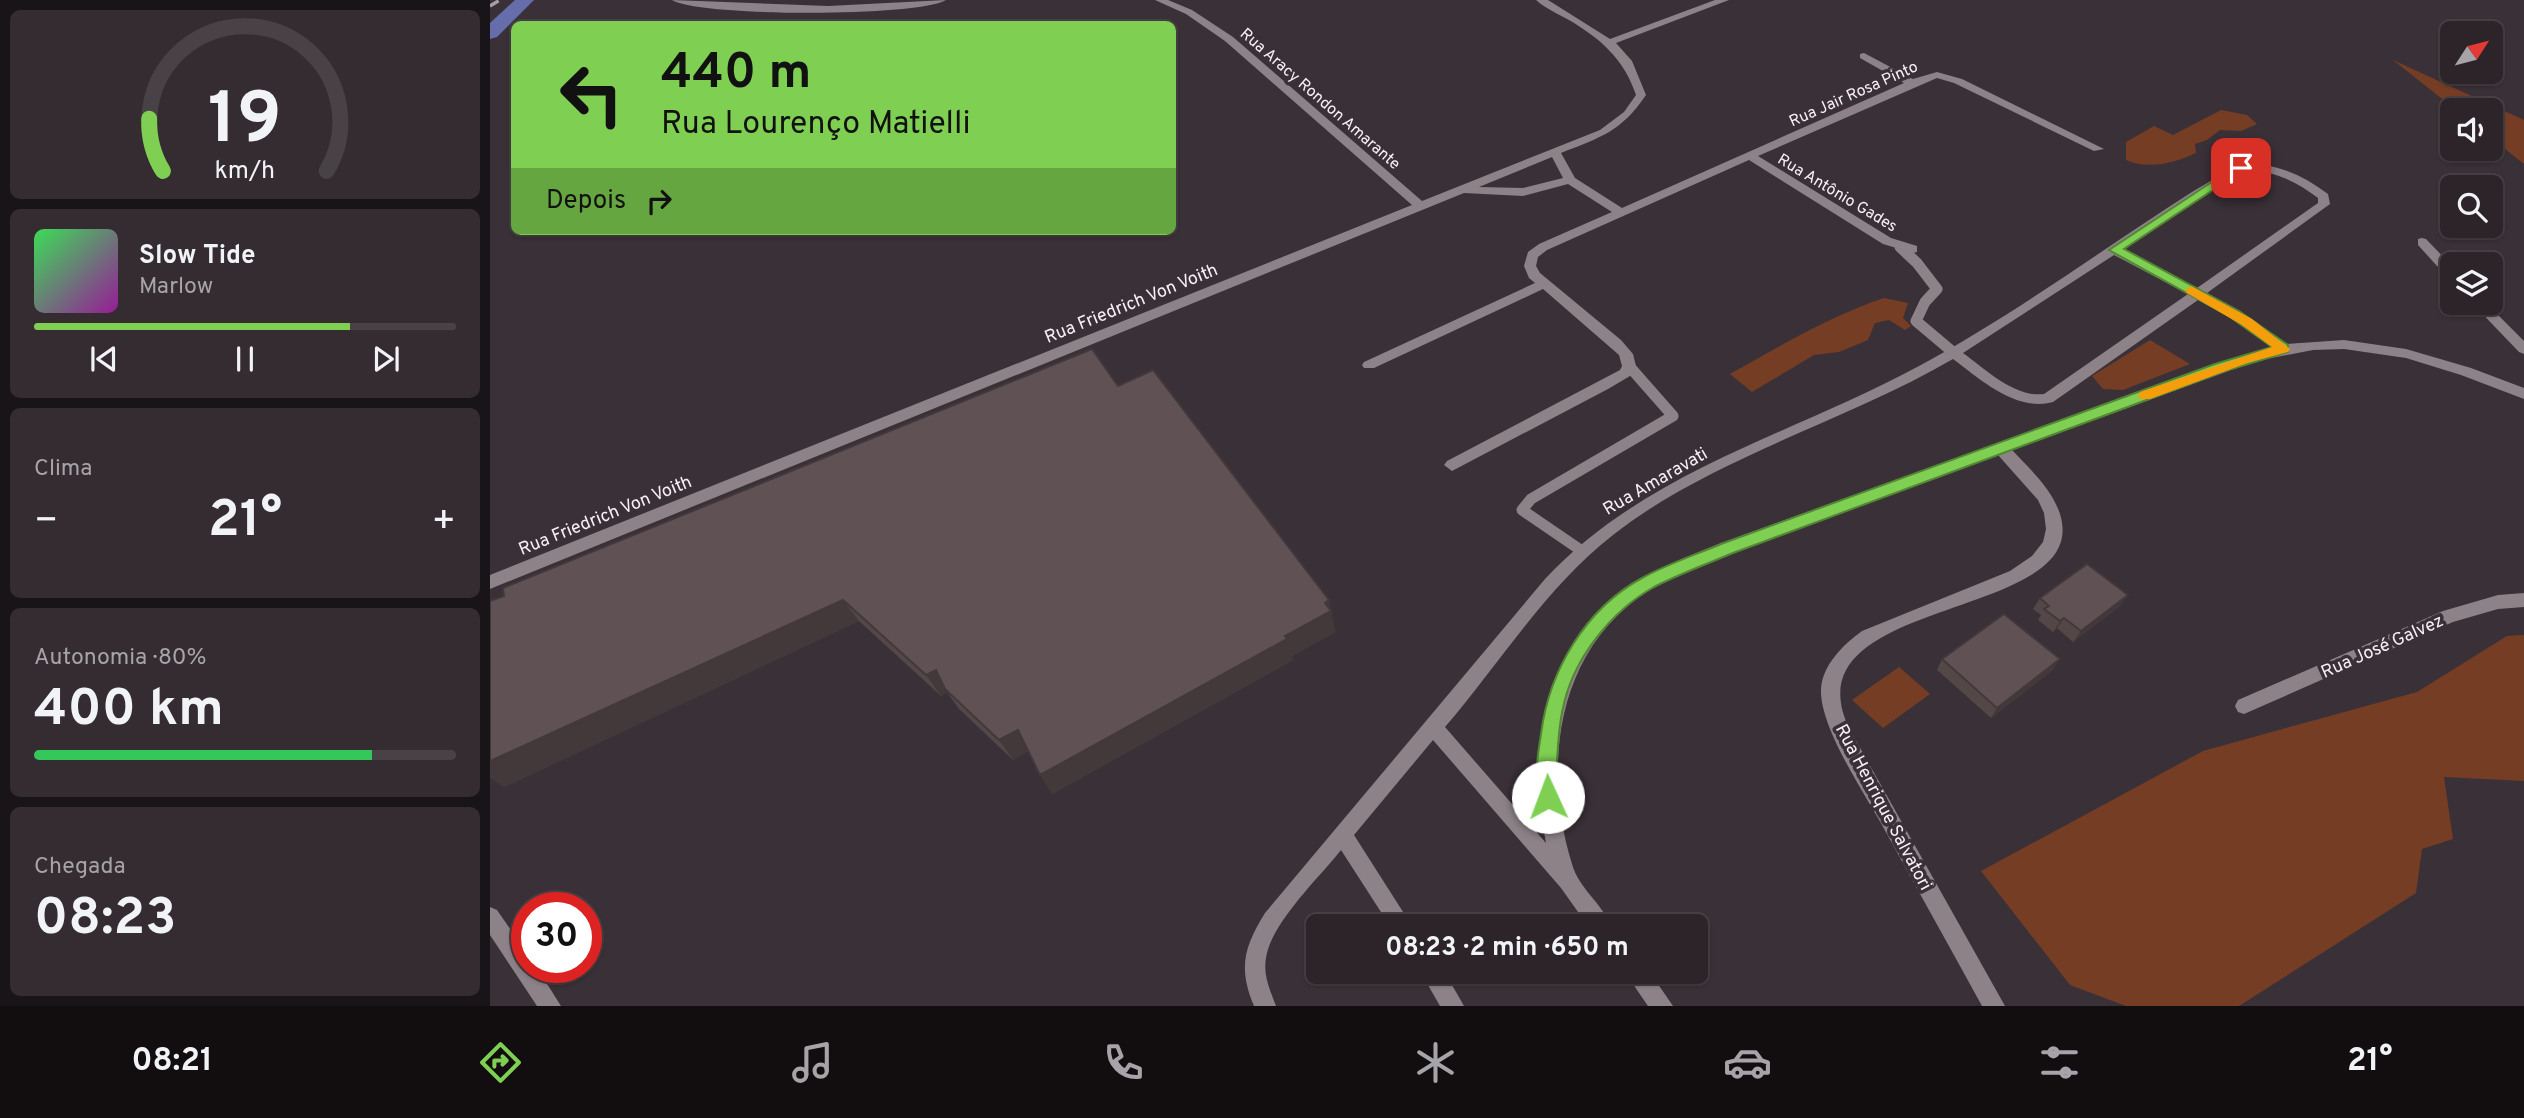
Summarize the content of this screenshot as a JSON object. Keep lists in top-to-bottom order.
{
  "streets": {
    "street": [
      "Rua Jair Rosa Pinto",
      "Rua Aracy Rondon Amarante",
      "Rua Antônio Gades",
      "Rua Friedrich Von Voith",
      "Rua Amaravati",
      "Rua José Galvez",
      "Rua Henrique Salvatori"
    ]
  },
  "crossings": [
    ["Rua Jair Rosa Pinto", "Rua Antônio Gades"],
    ["Rua Aracy Rondon Amarante", "Rua Friedrich Von Voith"]
  ],
  "north": "top right",
  "page": {
    "turn": ["440 m", "Rua Lourenço Matielli"],
    "then": "Depois",
    "song": ["Slow Tide", "Marlow"],
    "tile": [
      "Clima",
      ["Autonomia · 80%", "400 km"],
      ["Chegada", "08:23"]
    ],
    "heat": ["−", "21°", "+"],
    "limit": "30",
    "trip": "08:23 · 2 min · 650 m",
    "tabs": ["08:21", "21°"],
    "gauge": ["19", "km/h"]
  }
}
